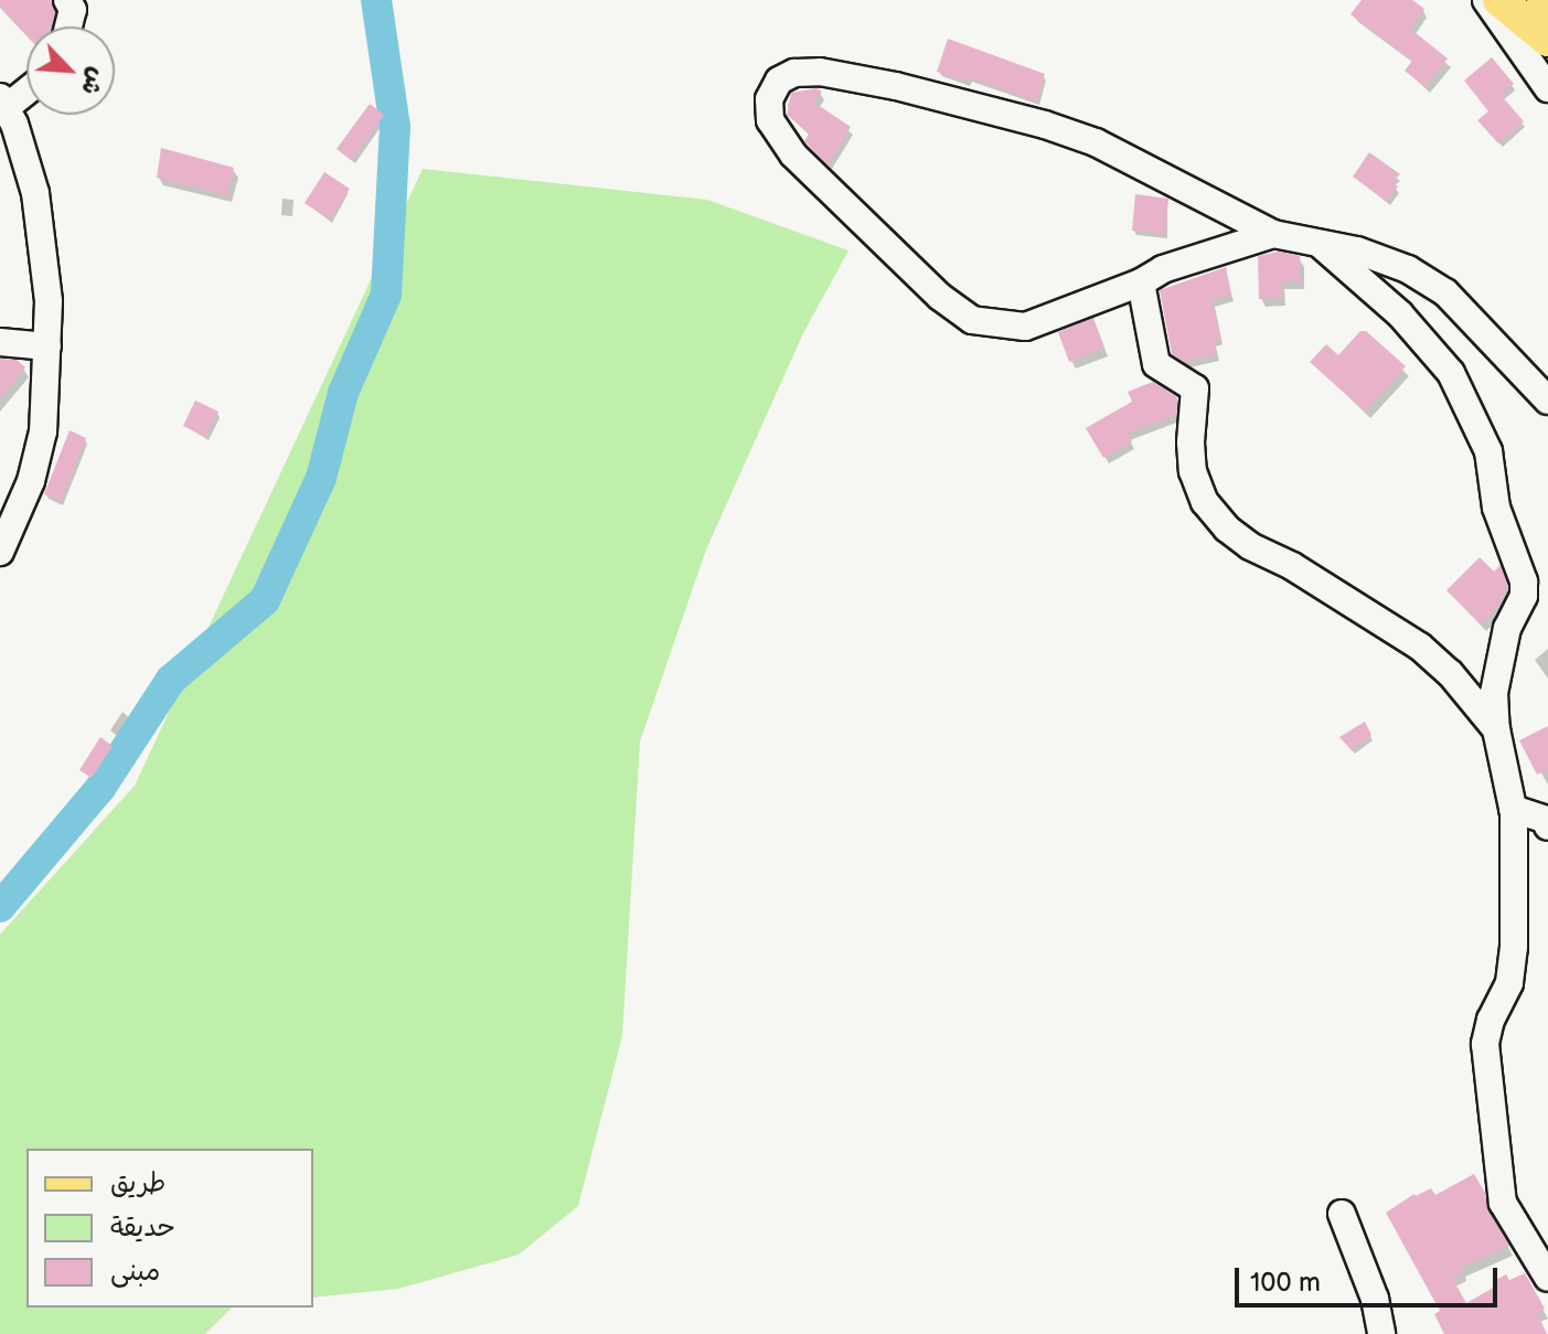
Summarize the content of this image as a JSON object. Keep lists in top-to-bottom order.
{
  "legend": ["طريق", "حديقة", "مبنى"],
  "scale_bar": "100 m",
  "north": "bottom right"
}
